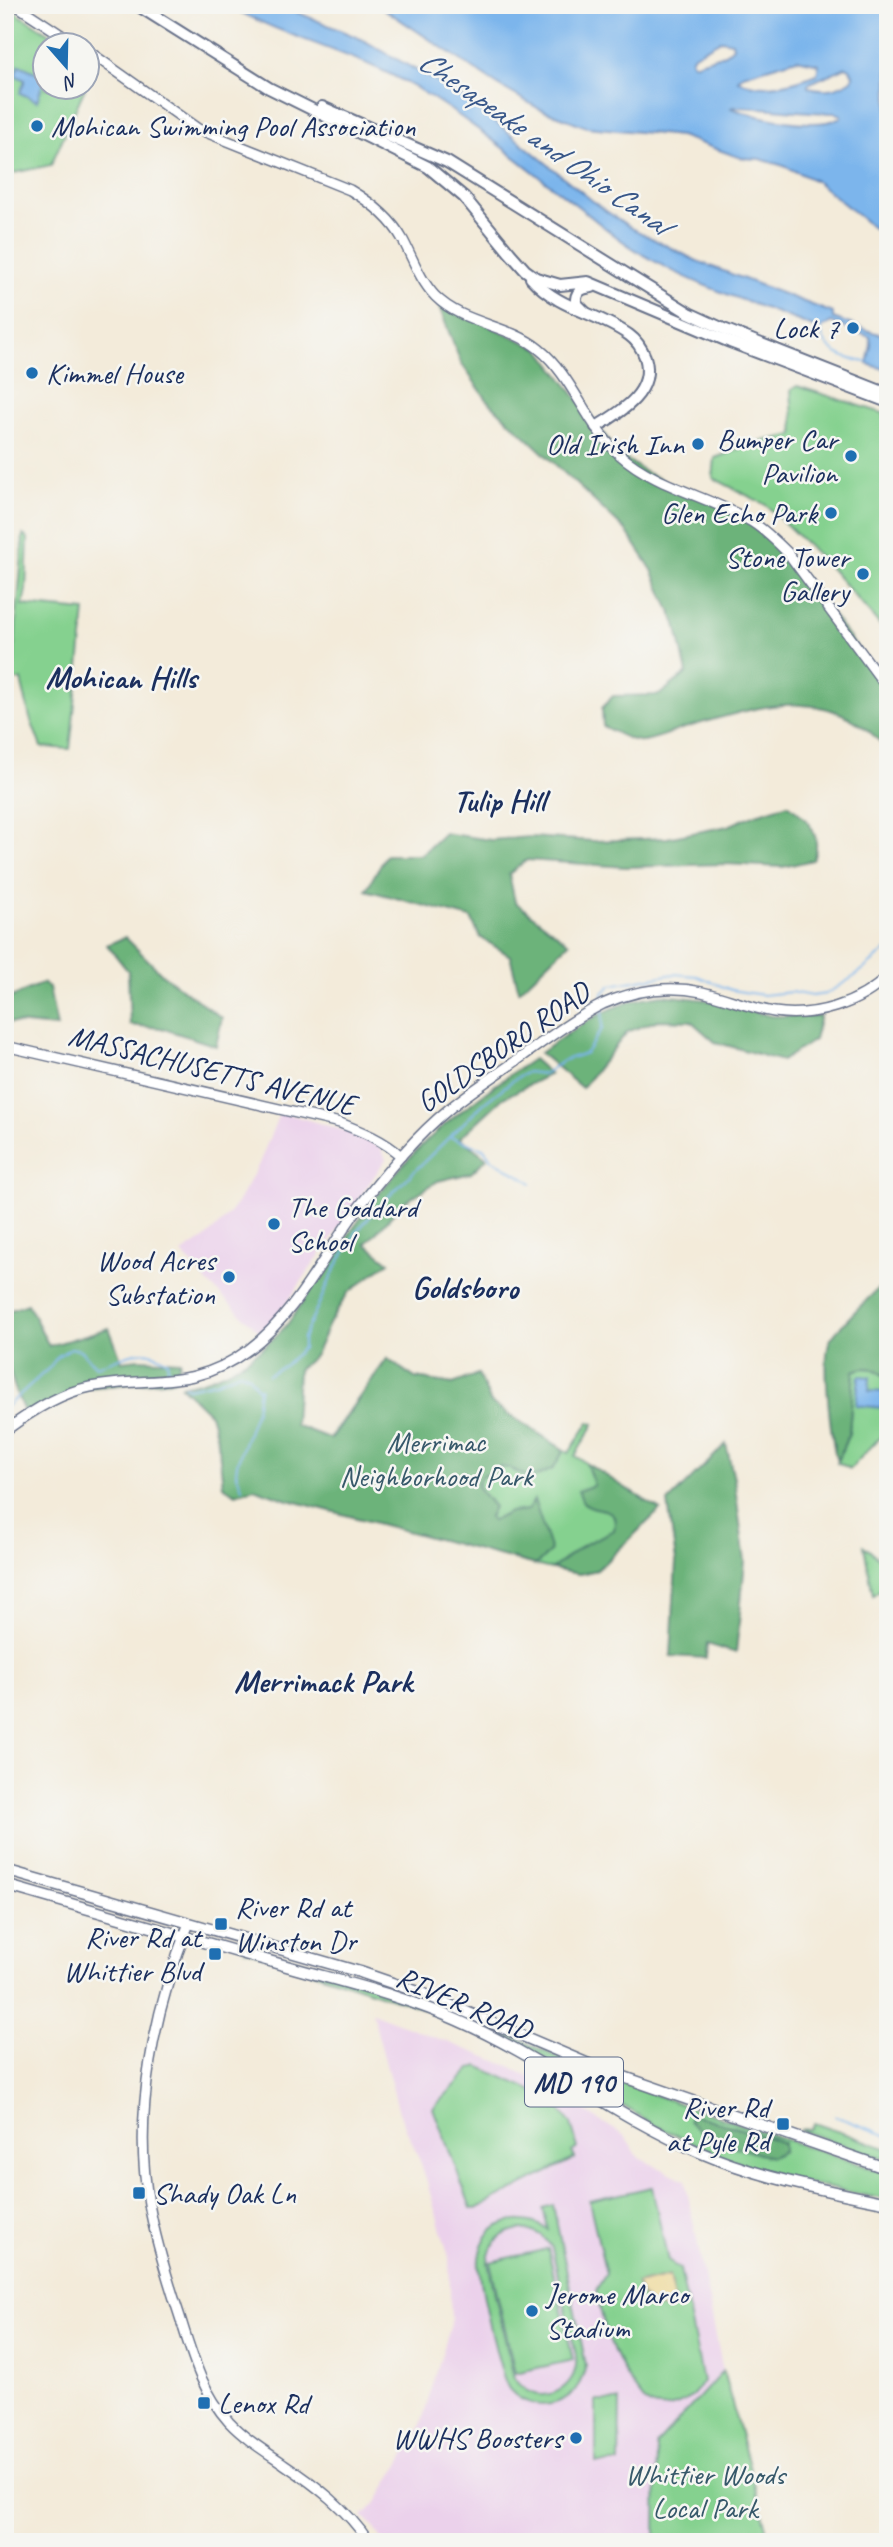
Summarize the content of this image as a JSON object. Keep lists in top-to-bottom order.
{
  "streets": {
    "main road": [
      "GOLDSBORO ROAD",
      "MASSACHUSETTS AVENUE",
      "RIVER ROAD",
      "MD 190"
    ]
  },
  "crossings": [
    ["GOLDSBORO ROAD", "MASSACHUSETTS AVENUE"]
  ],
  "districts": [
    "Mohican Hills",
    "Tulip Hill",
    "Goldsboro",
    "Merrimack Park"
  ],
  "water": ["Chesapeake and Ohio Canal"],
  "parks": ["Merrimac Neighborhood Park", "Whittier Woods Local Park"],
  "places": {
    "other": [
      "Mohican Swimming Pool Association",
      "Lock 7",
      "Kimmel House",
      "Old Irish Inn",
      "Bumper Car Pavilion",
      "Glen Echo Park",
      "Stone Tower Gallery",
      "The Goddard School",
      "Wood Acres Substation",
      "Jerome Marco Stadium",
      "WWHS Boosters"
    ],
    "transit": [
      "River Rd at Winston Dr",
      "River Rd at Whittier Blvd",
      "River Rd at Pyle Rd",
      "Shady Oak Ln",
      "Lenox Rd"
    ]
  },
  "north": "bottom"
}
